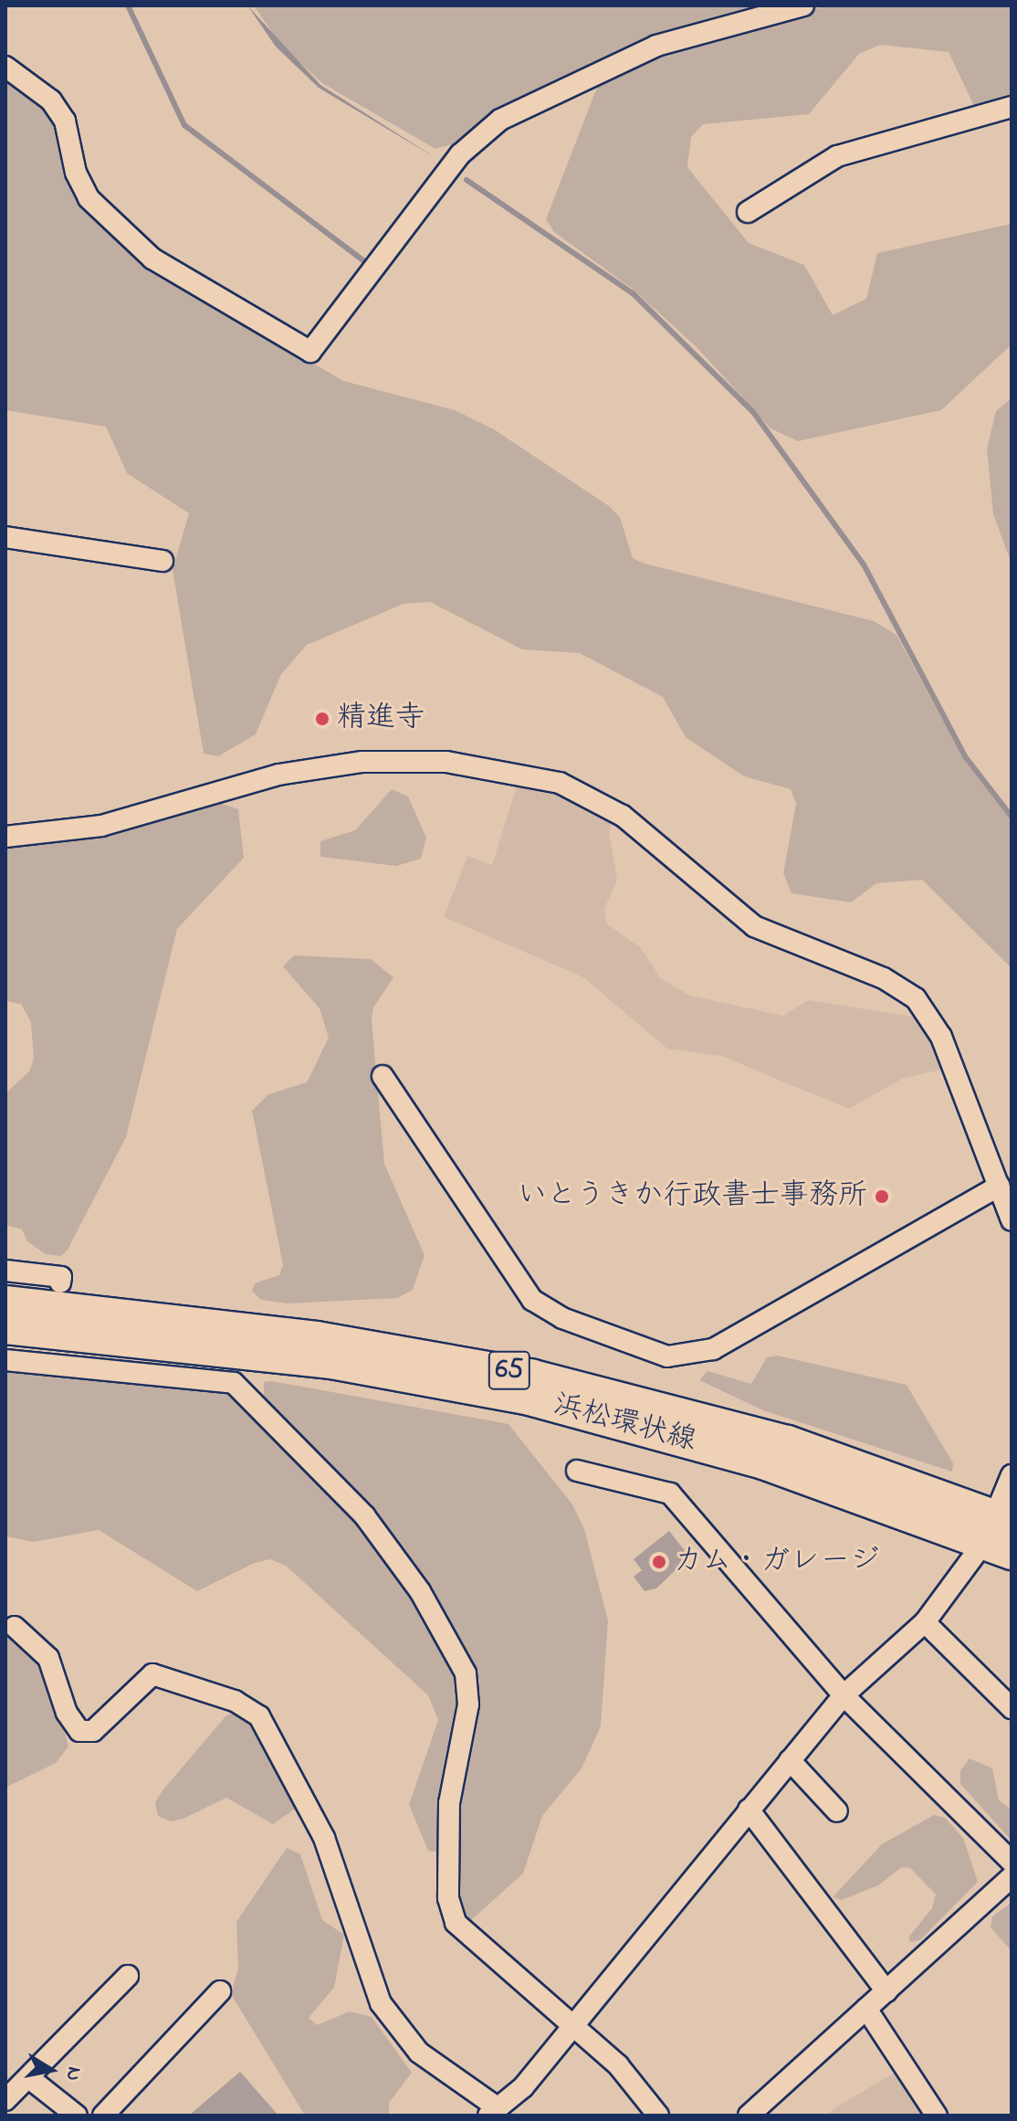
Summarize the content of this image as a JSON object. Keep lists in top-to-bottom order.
{
  "streets": {
    "main road": ["65", "浜松環状線"]
  },
  "places": ["精進寺", "いとうきか行政書士事務所", "カム・ガレージ"],
  "north": "right"
}
